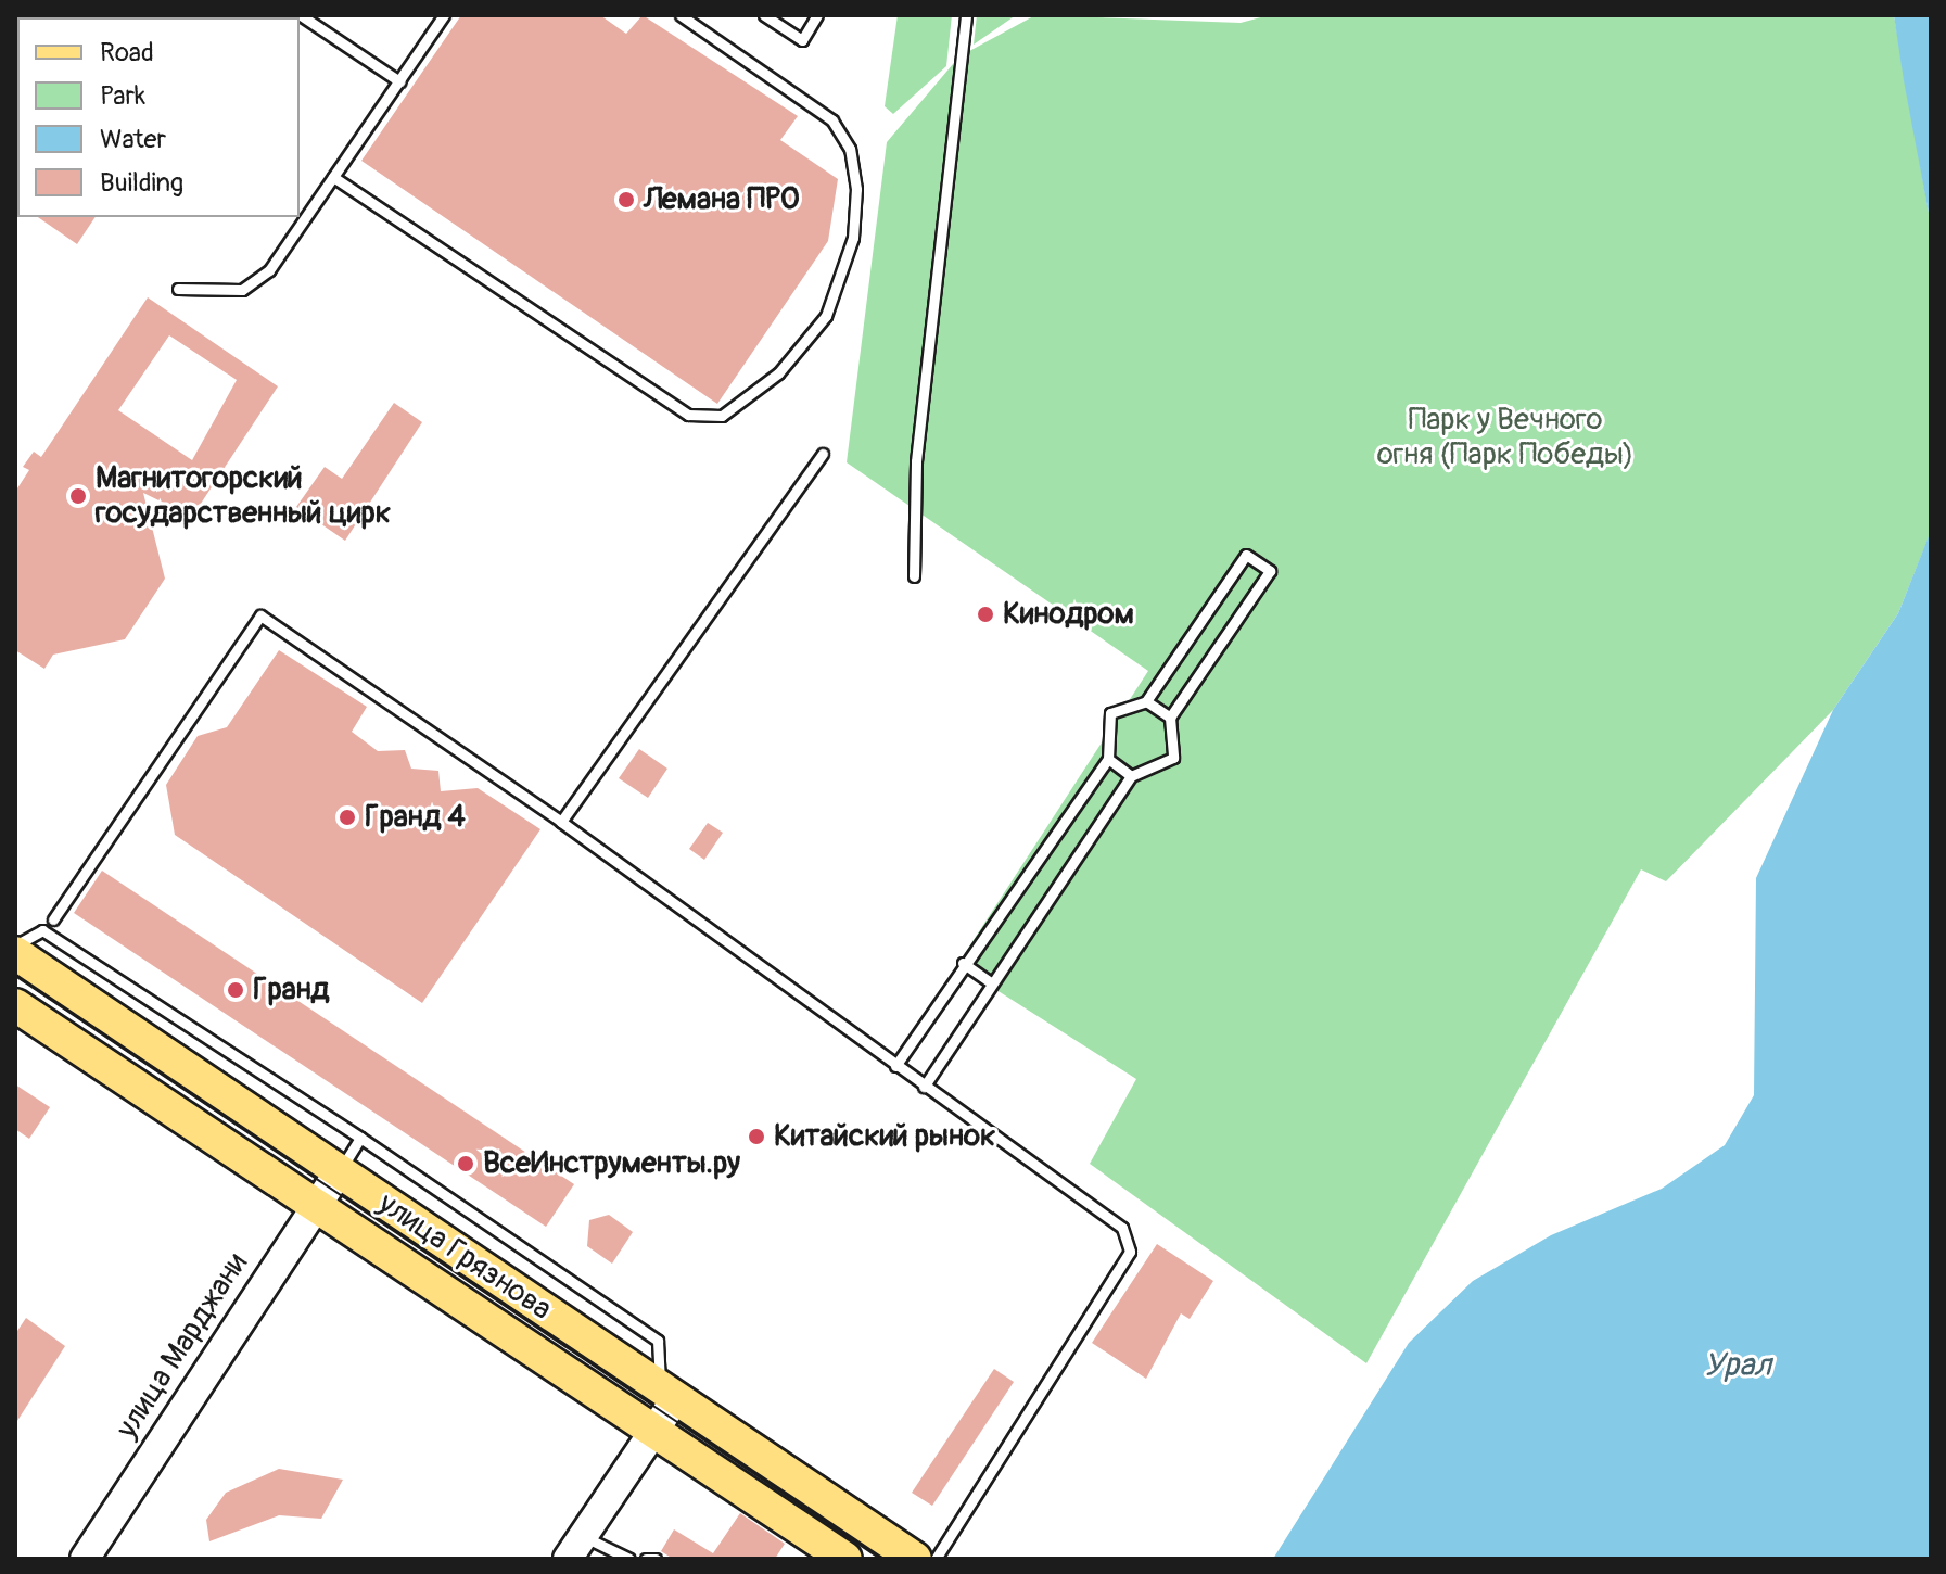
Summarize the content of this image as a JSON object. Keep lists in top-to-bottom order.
{
  "streets": {
    "main road": ["улица Грязнова"],
    "street": ["улица Марджани"]
  },
  "crossings": [
    ["улица Грязнова", "улица Марджани"]
  ],
  "water": ["Урал"],
  "parks": ["Парк у Вечного огня (Парк Победы)"],
  "places": [
    "Лемана ПРО",
    "Магнитогорский государственный цирк",
    "Кинодром",
    "Гранд 4",
    "Гранд",
    "Китайский рынок",
    "ВсеИнструменты.ру"
  ],
  "legend": [
    "Road",
    "Park",
    "Water",
    "Building"
  ]
}
